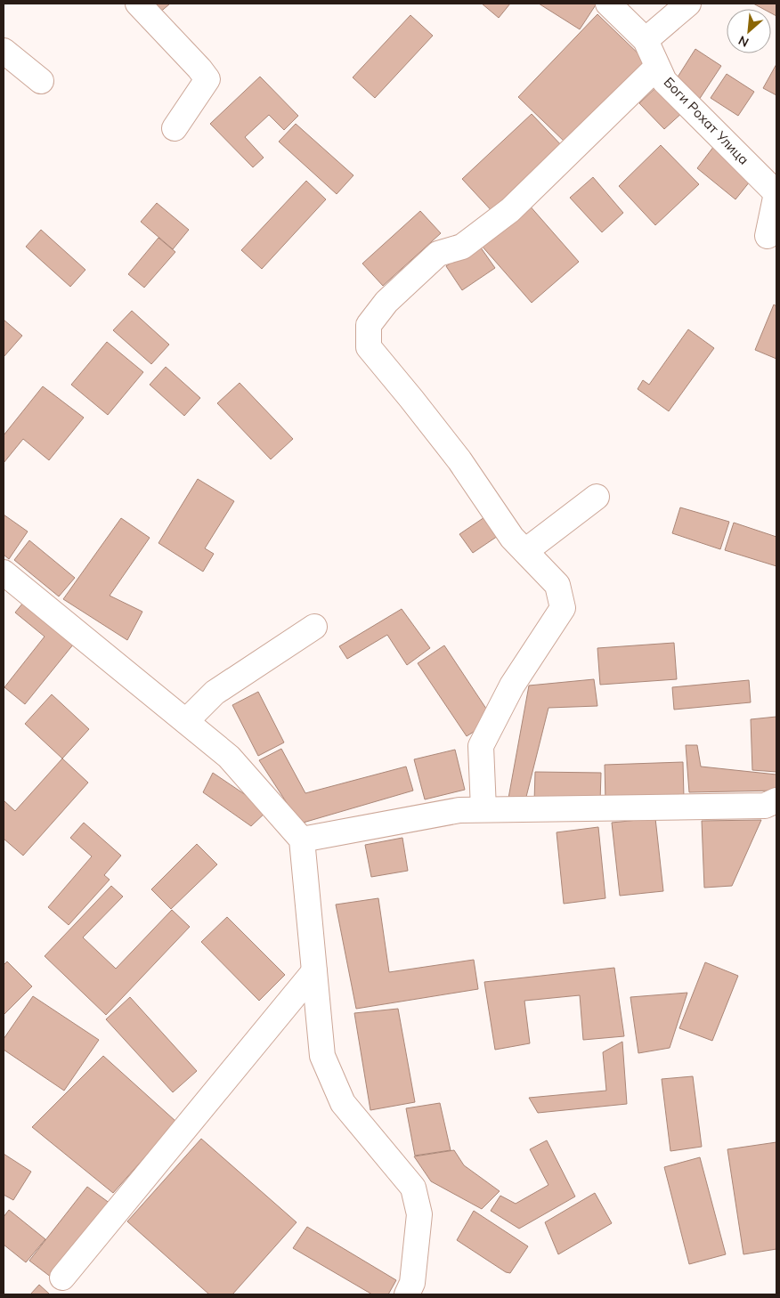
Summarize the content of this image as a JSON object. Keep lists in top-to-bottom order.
{
  "streets": {
    "street": ["Боги Рохат Улица"]
  },
  "north": "bottom left"
}
